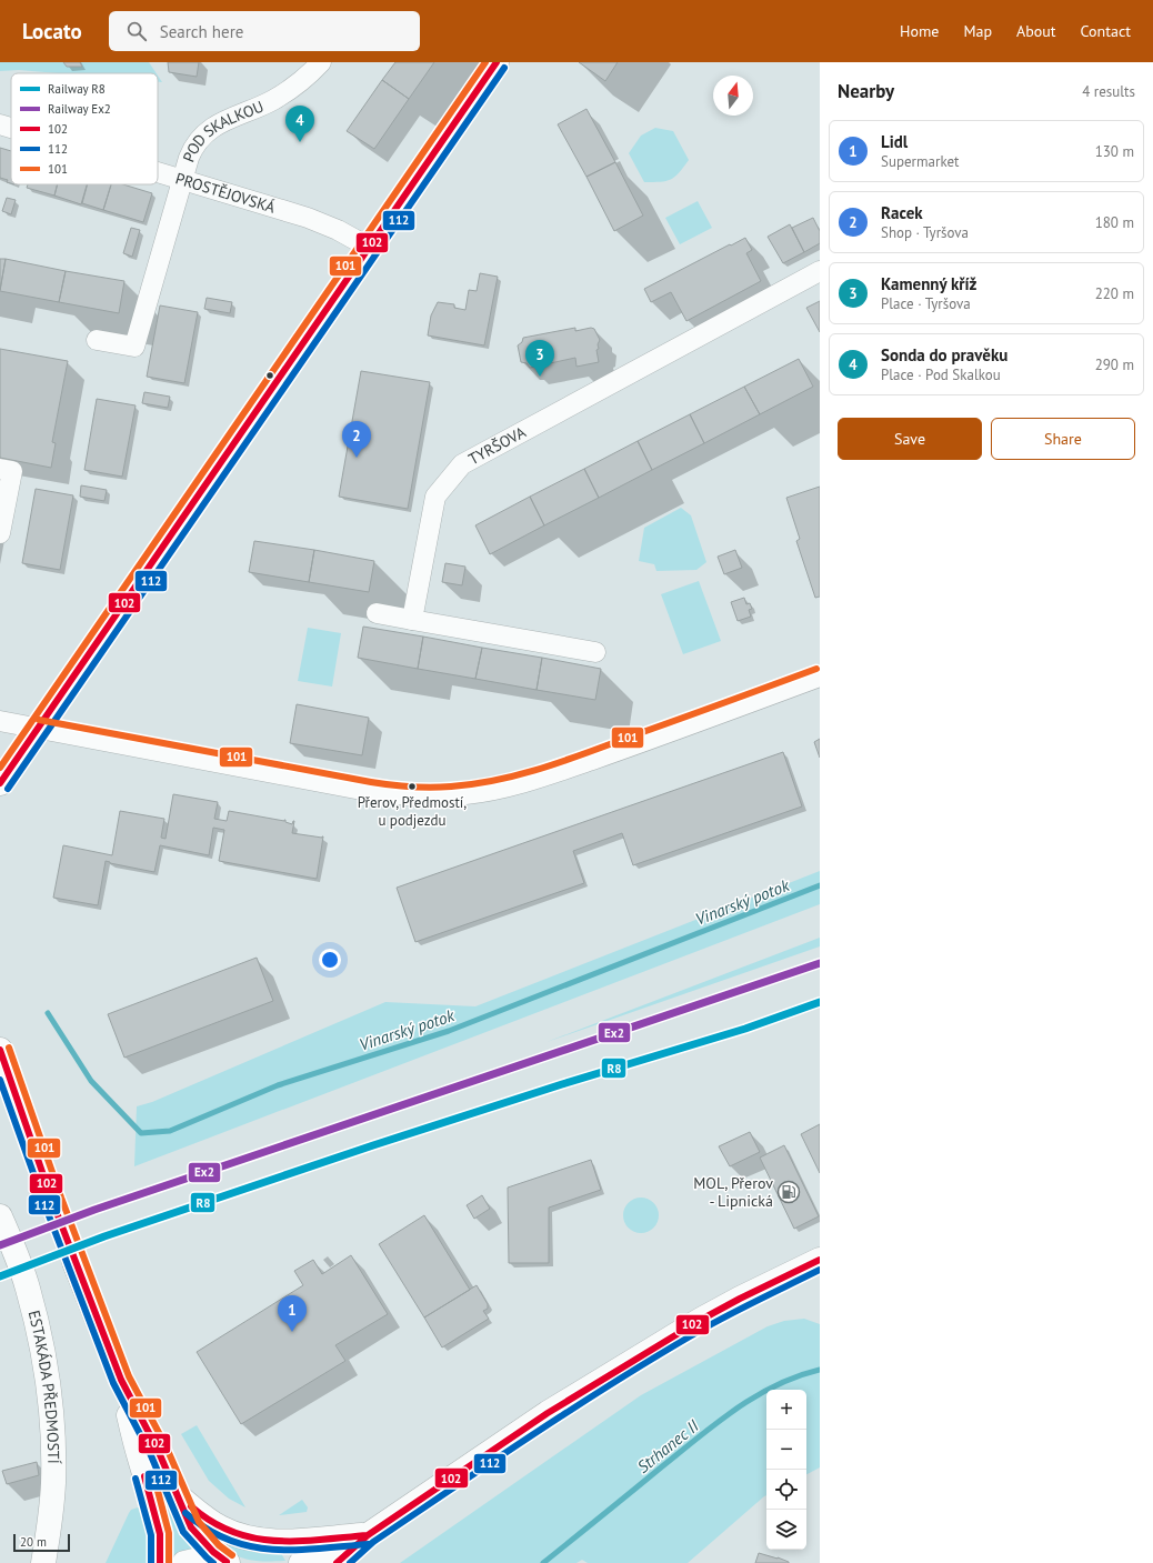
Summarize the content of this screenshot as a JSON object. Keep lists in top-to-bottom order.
{
  "streets": {
    "main road": ["ESTAKÁDA PŘEDMOSTÍ"],
    "street": ["POD SKALKOU", "PROSTĚJOVSKÁ", "TYRŠOVA"]
  },
  "crossings": [
    ["POD SKALKOU", "PROSTĚJOVSKÁ"]
  ],
  "water": ["Vinarský potok", "Strhanec II"],
  "places": {
    "other": ["Přerov, Předmostí, u podjezdu"],
    "fuel station": ["MOL, Přerov - Lipnická"]
  },
  "lines": [
    "transit line 102",
    "transit line 101",
    "transit line 112",
    "rail line Ex2",
    "rail line R8"
  ],
  "legend": [
    "Railway R8",
    "Railway Ex2",
    "102",
    "112",
    "101"
  ],
  "scale_bar": "20 m",
  "north": "top",
  "page": {
    "header": "Locato",
    "search": "Search here",
    "nav": [
      "Home",
      "Map",
      "About",
      "Contact"
    ],
    "heading": ["Nearby", "4 results"],
    "pins": [
      "4",
      "3",
      "2",
      "1"
    ],
    "list": [
      {
        "mark": "1",
        "name": "Lidl",
        "note": "Supermarket",
        "value": "130 m"
      },
      {
        "mark": "2",
        "name": "Racek",
        "note": "Shop · Tyršova",
        "value": "180 m"
      },
      {
        "mark": "3",
        "name": "Kamenný kříž",
        "note": "Place · Tyršova",
        "value": "220 m"
      },
      {
        "mark": "4",
        "name": "Sonda do pravěku",
        "note": "Place · Pod Skalkou",
        "value": "290 m"
      }
    ],
    "buttons": ["Save", "Share"],
    "map_buttons": ["+", "−"],
    "scale": "20 m"
  }
}
